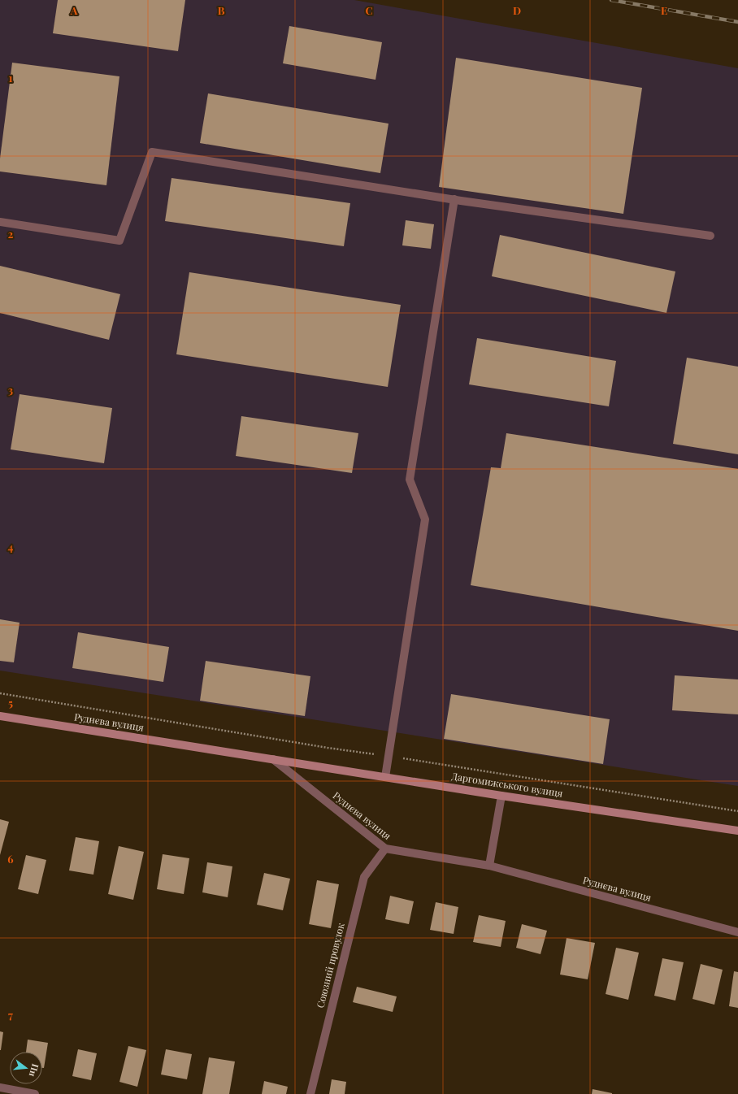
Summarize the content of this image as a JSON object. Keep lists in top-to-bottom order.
{
  "streets": {
    "street": ["Руднєва вулиця", "Даргомижського вулиця", "Союзний провулок"]
  },
  "crossings": [
    ["Руднєва вулиця", "Даргомижського вулиця"],
    ["Руднєва вулиця", "Союзний провулок"]
  ],
  "north": "right",
  "grid": {
    "columns": [
      "A",
      "B",
      "C",
      "D",
      "E"
    ],
    "rows": [
      "1",
      "2",
      "3",
      "4",
      "5",
      "6",
      "7"
    ]
  }
}
